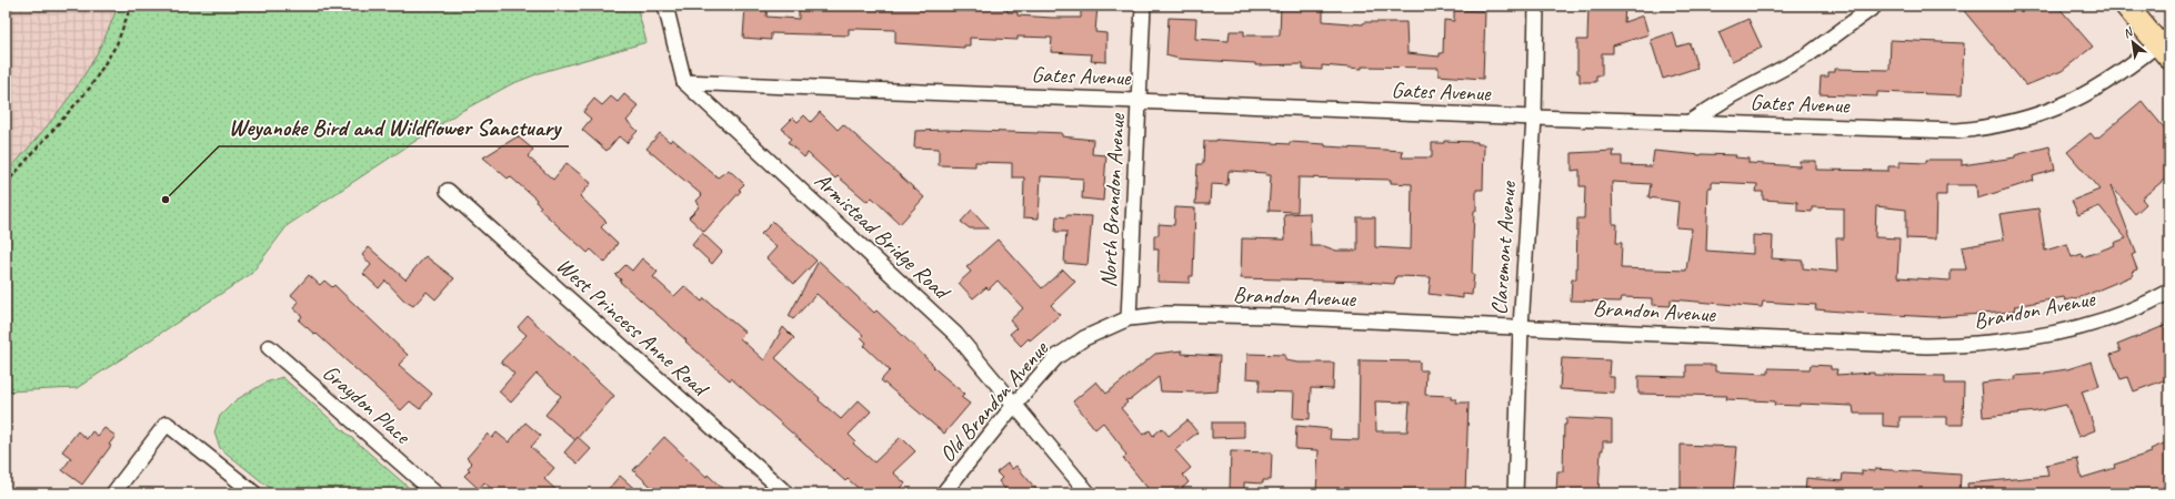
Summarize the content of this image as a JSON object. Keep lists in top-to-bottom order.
{
  "streets": {
    "street": [
      "Gates Avenue",
      "North Brandon Avenue",
      "Armistead Bridge Road",
      "Claremont Avenue",
      "Brandon Avenue",
      "West Princess Anne Road",
      "Old Brandon Avenue",
      "Graydon Place"
    ]
  },
  "crossings": [
    ["Gates Avenue", "North Brandon Avenue"],
    ["Gates Avenue", "Armistead Bridge Road"],
    ["Gates Avenue", "Claremont Avenue"],
    ["North Brandon Avenue", "Brandon Avenue"],
    ["North Brandon Avenue", "Old Brandon Avenue"],
    ["Armistead Bridge Road", "Old Brandon Avenue"],
    ["Claremont Avenue", "Brandon Avenue"],
    ["Brandon Avenue", "Old Brandon Avenue"]
  ],
  "places": ["Weyanoke Bird and Wildflower Sanctuary"],
  "north": "top left"
}
